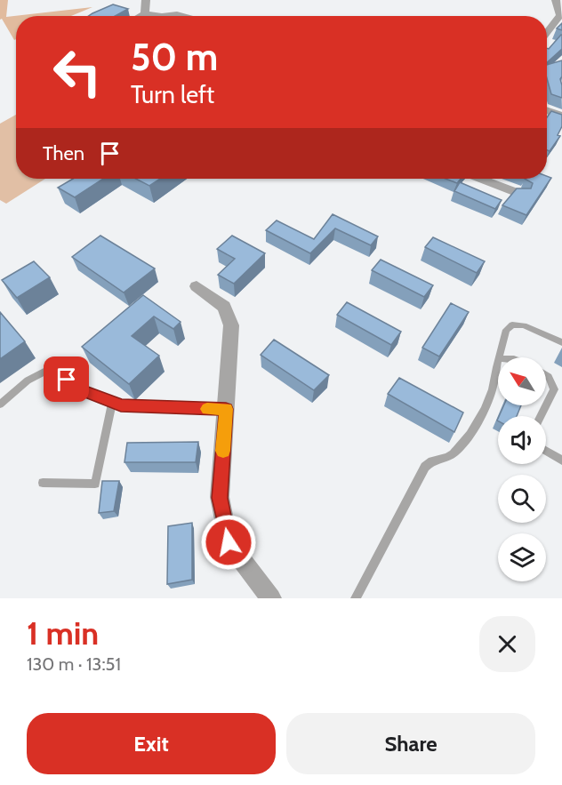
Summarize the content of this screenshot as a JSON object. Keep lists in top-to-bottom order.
{
  "north": "top left",
  "page": {
    "turn": ["50 m", "Turn left"],
    "then": "Then",
    "heading": ["1 min", "130 m · 13:51"],
    "buttons": ["Exit", "Share"]
  }
}
